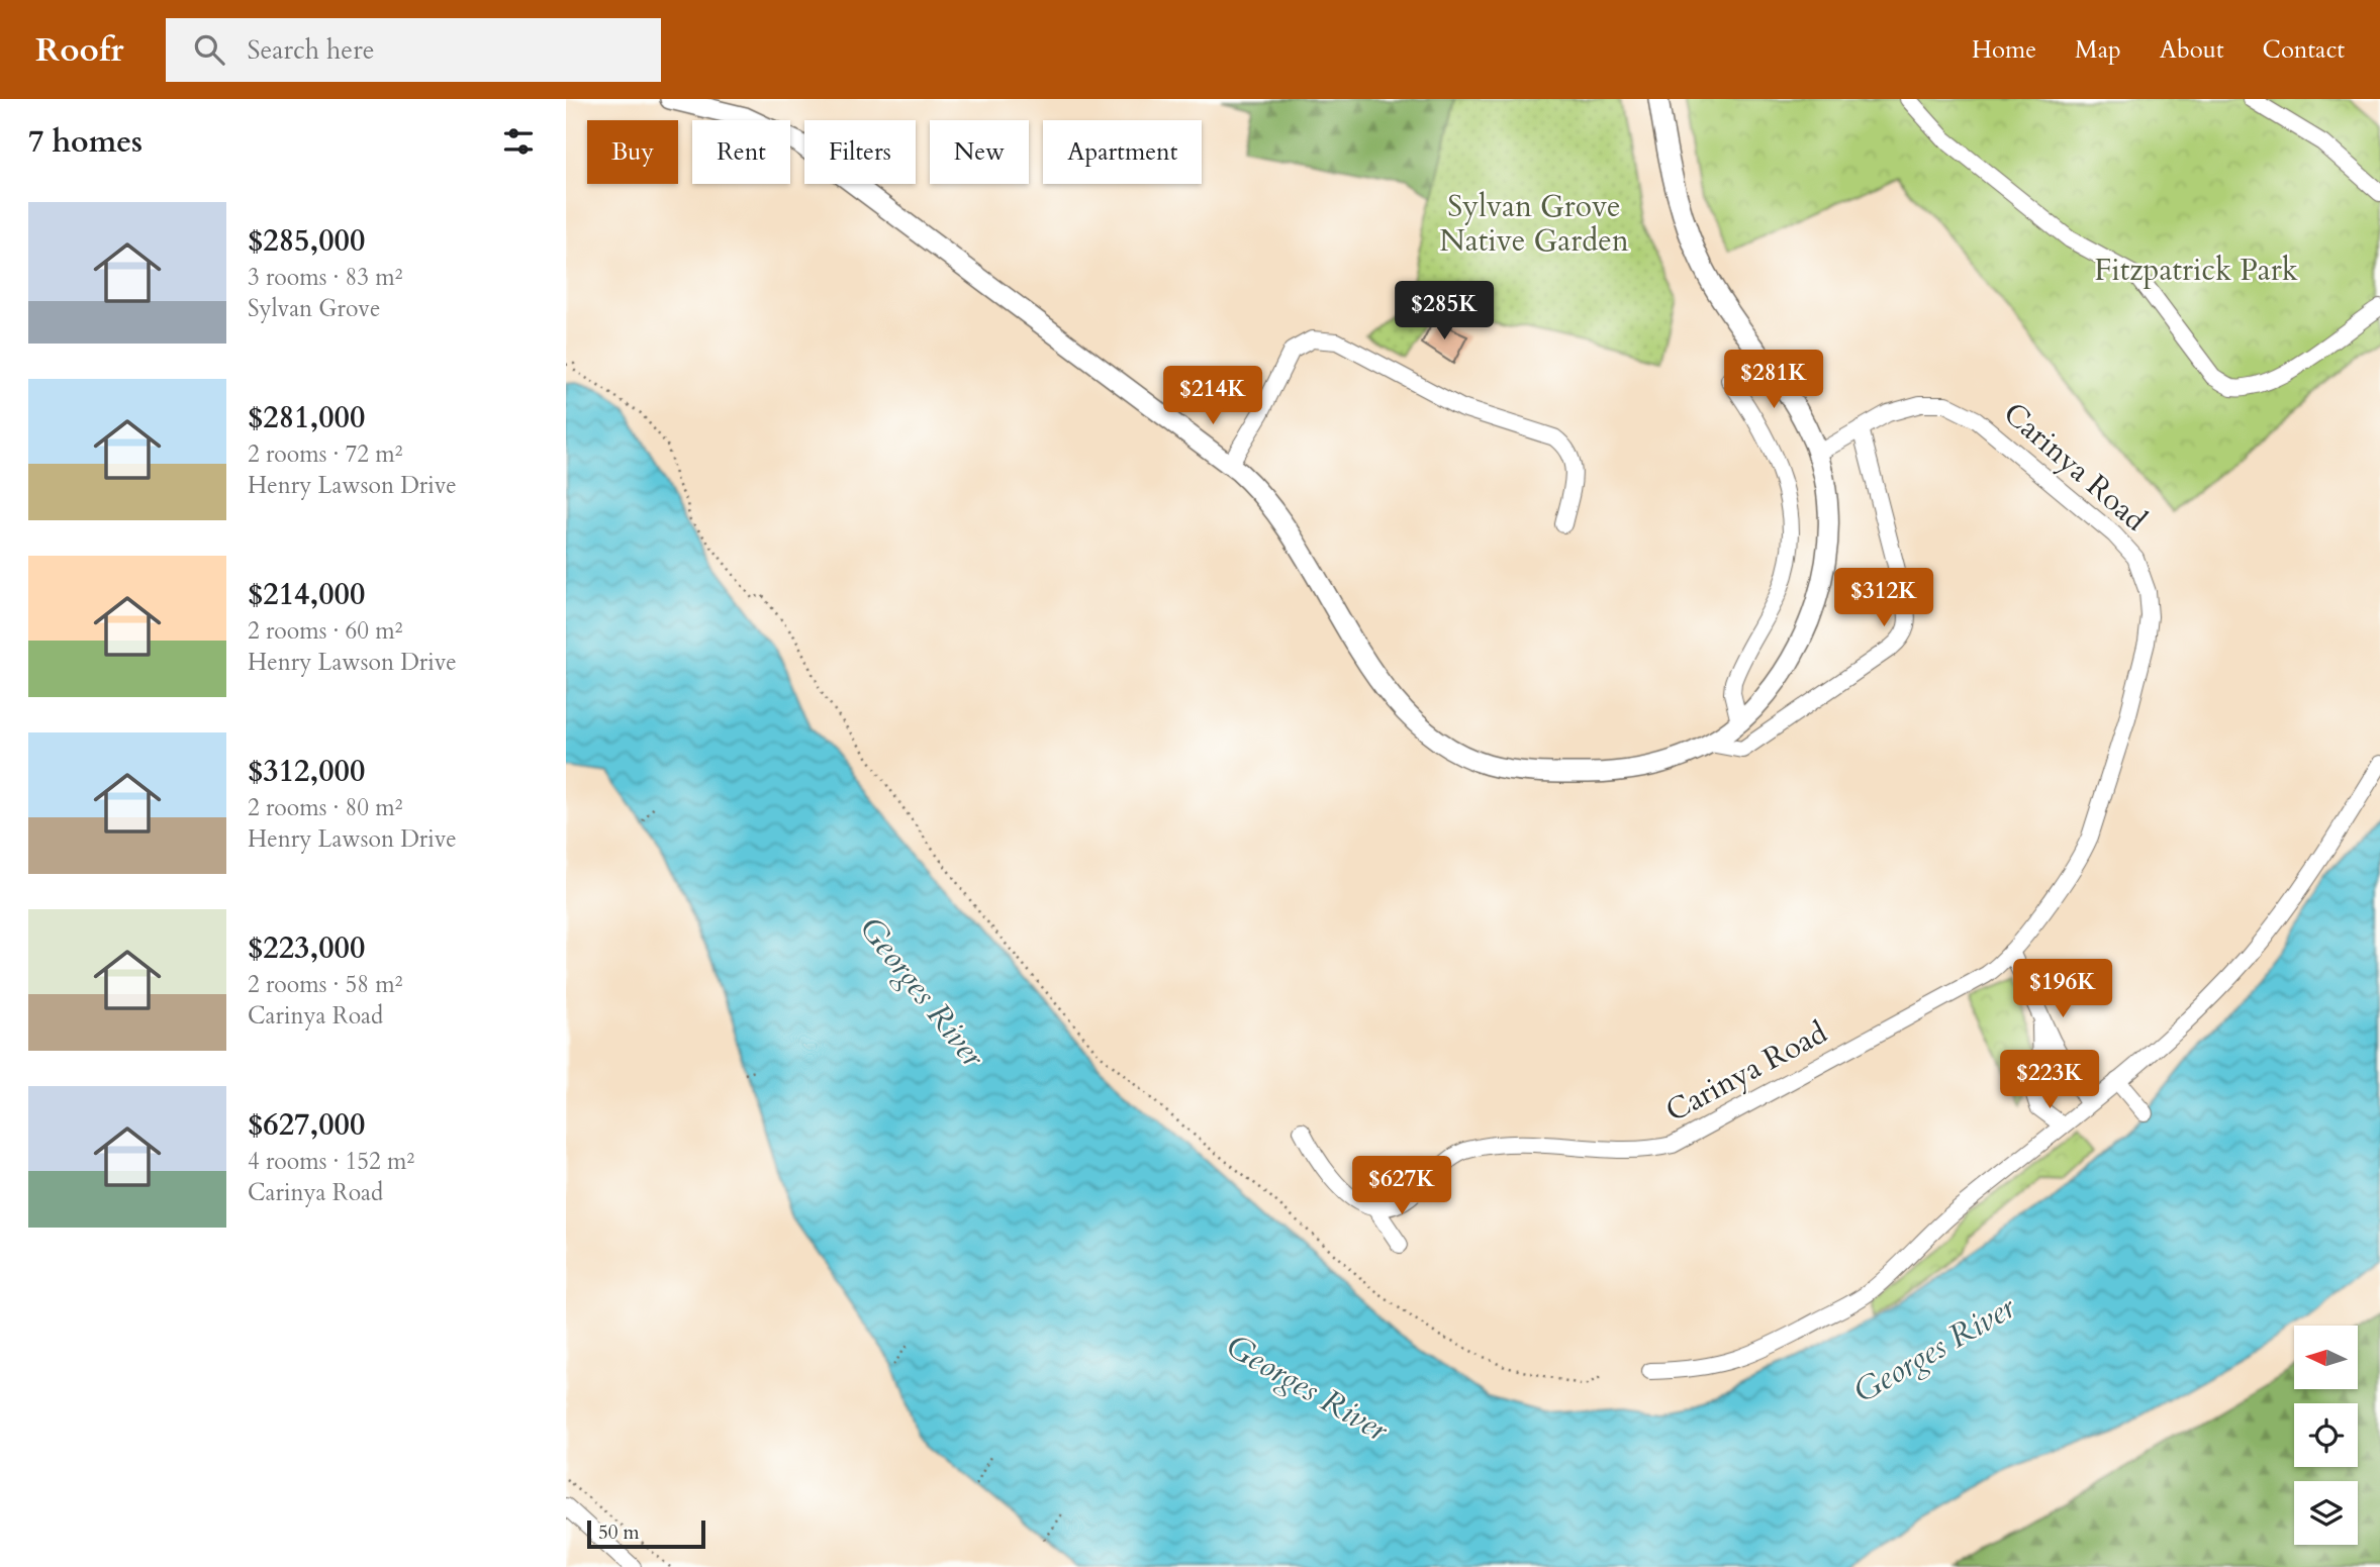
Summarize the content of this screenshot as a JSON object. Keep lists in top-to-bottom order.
{
  "streets": {
    "street": ["Carinya Road"]
  },
  "water": ["Georges River"],
  "parks": ["Sylvan Grove Native Garden", "Fitzpatrick Park"],
  "scale_bar": "50 m",
  "north": "left",
  "page": {
    "header": "Roofr",
    "search": "Search here",
    "nav": [
      "Home",
      "Map",
      "About",
      "Contact"
    ],
    "heading": "7 homes",
    "chip": [
      "Buy",
      "Rent",
      "Filters",
      "New",
      "Apartment"
    ],
    "list": [
      {
        "name": "$285,000",
        "note": "3 rooms · 83 m² · Sylvan Grove"
      },
      {
        "name": "$281,000",
        "note": "2 rooms · 72 m² · Henry Lawson Drive"
      },
      {
        "name": "$214,000",
        "note": "2 rooms · 60 m² · Henry Lawson Drive"
      },
      {
        "name": "$312,000",
        "note": "2 rooms · 80 m² · Henry Lawson Drive"
      },
      {
        "name": "$223,000",
        "note": "2 rooms · 58 m² · Carinya Road"
      },
      {
        "name": "$627,000",
        "note": "4 rooms · 152 m² · Carinya Road"
      }
    ],
    "price": [
      "$285K",
      "$281K",
      "$214K",
      "$312K",
      "$196K",
      "$223K",
      "$627K"
    ],
    "scale": "50 m"
  }
}
